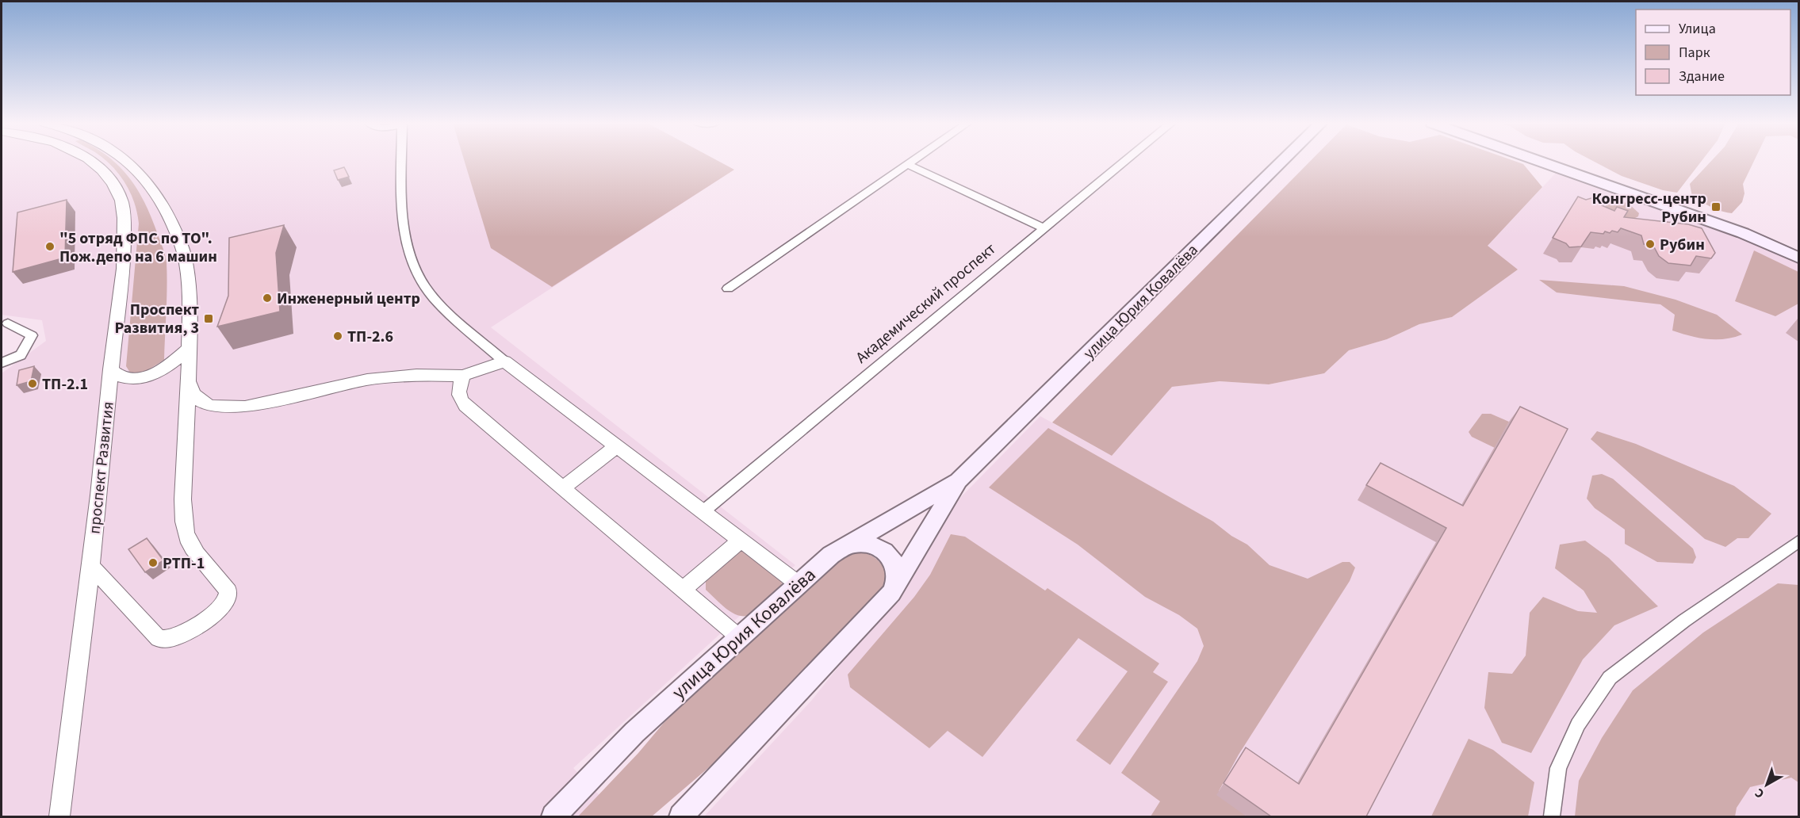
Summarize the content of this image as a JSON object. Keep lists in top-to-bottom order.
{
  "streets": {
    "main road": ["улица Юрия Ковалёва"],
    "street": ["Академический проспект", "проспект Развития"]
  },
  "places": {
    "transit": ["Конгресс-центр Рубин", "Проспект Развития, 3"],
    "other": [
      "Рубин",
      "\"5 отряд ФПС по ТО\". Пож.депо на 6 машин",
      "Инженерный центр",
      "ТП-2.6",
      "ТП-2.1",
      "РТП-1"
    ]
  },
  "legend": ["Улица", "Парк", "Здание"],
  "north": "bottom left"
}
